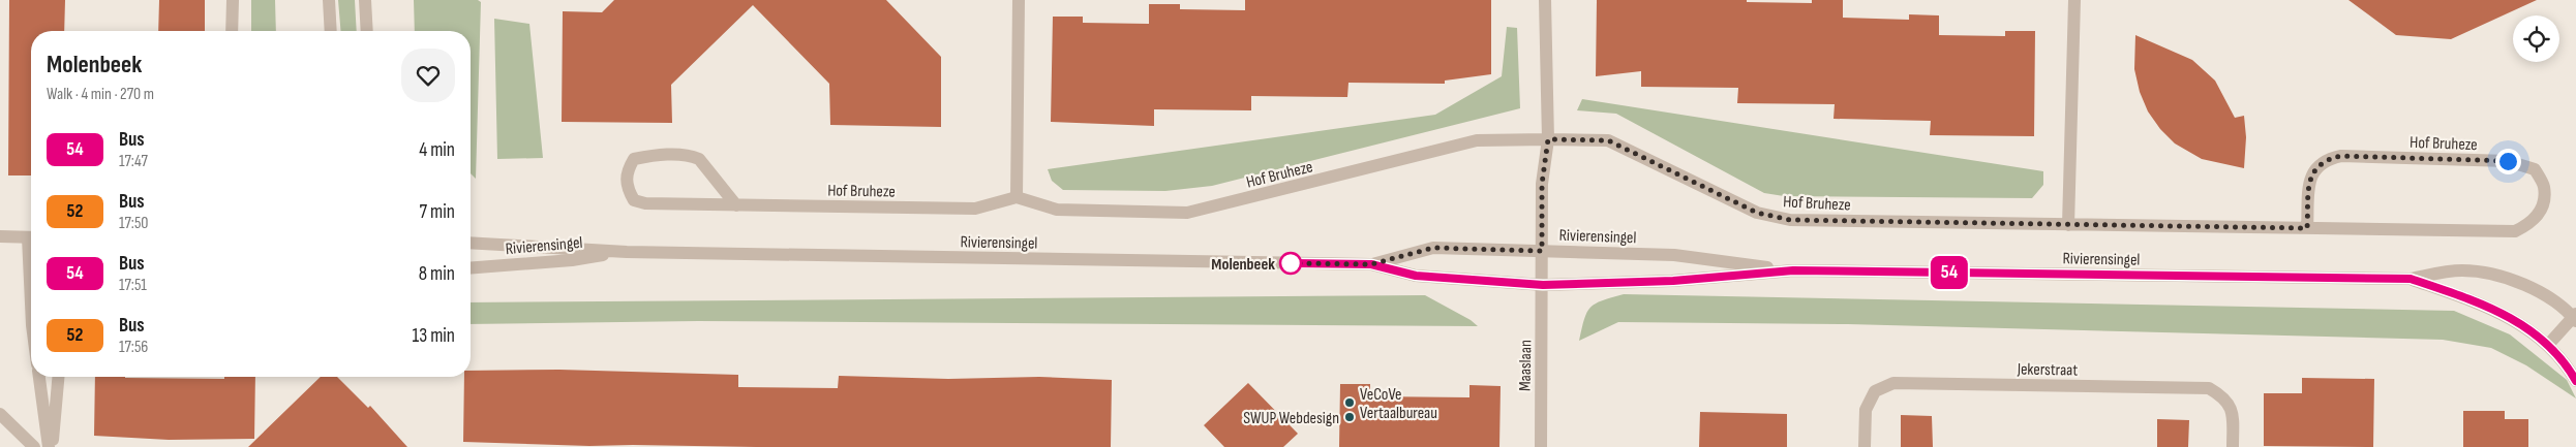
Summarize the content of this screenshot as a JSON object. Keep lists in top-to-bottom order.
{
  "streets": {
    "street": [
      "Hof Bruheze",
      "Rivierensingel",
      "Maaslaan",
      "Jekerstraat"
    ]
  },
  "crossings": [
    ["Rivierensingel", "Maaslaan"]
  ],
  "places": ["Molenbeek", "VeCoVe Vertaalbureau", "SWUP Webdesign"],
  "lines": ["bus line 54"],
  "page": {
    "on_map": "54",
    "heading": ["Molenbeek", "Walk · 4 min · 270 m"],
    "list": [
      {
        "mark": "54",
        "name": "Bus",
        "note": "17:47",
        "value": "4 min"
      },
      {
        "mark": "52",
        "name": "Bus",
        "note": "17:50",
        "value": "7 min"
      },
      {
        "mark": "54",
        "name": "Bus",
        "note": "17:51",
        "value": "8 min"
      },
      {
        "mark": "52",
        "name": "Bus",
        "note": "17:56",
        "value": "13 min"
      }
    ]
  }
}
